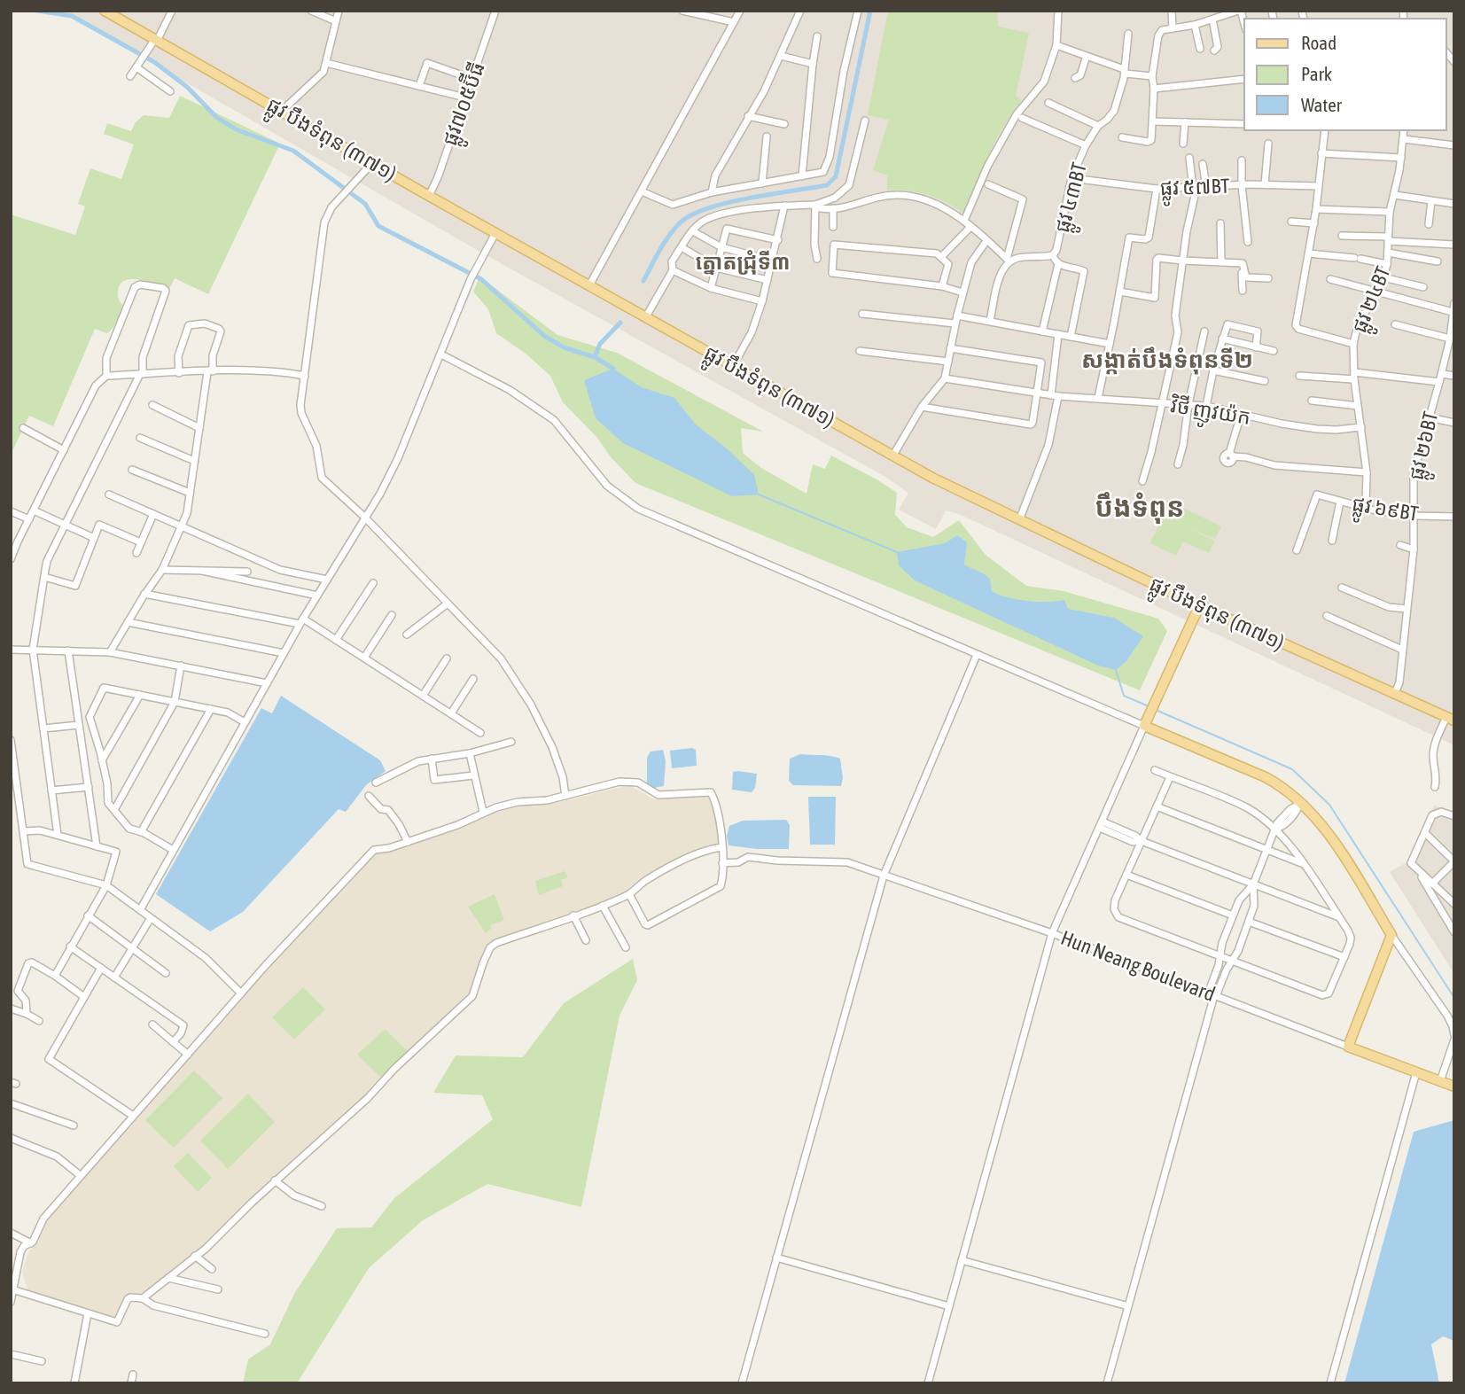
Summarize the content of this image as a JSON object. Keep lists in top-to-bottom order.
{
  "streets": {
    "main road": ["ផ្លូវ បឹងទំពុន (៣៧១)", "Hun Neang Boulevard"],
    "street": [
      "ផ្លូវ៧០៥ប៊ីធី",
      "ផ្លូវ ៥៧BT",
      "ផ្លូវ ៤៣BT",
      "ផ្លូវ ២៤BT",
      "វិថី ញូវយ៉ក",
      "ផ្លូវ ២៦BT",
      "ផ្លូវ ៦៩BT"
    ]
  },
  "crossings": [
    ["ផ្លូវ៧០៥ប៊ីធី", "ផ្លូវ បឹងទំពុន (៣៧១)"],
    ["ផ្លូវ បឹងទំពុន (៣៧១)", "ផ្លូវ ២៦BT"],
    ["ផ្លូវ បឹងទំពុន (៣៧១)", "Hun Neang Boulevard"],
    ["ផ្លូវ ៥៧BT", "ផ្លូវ ៤៣BT"],
    ["ផ្លូវ ២៤BT", "វិថី ញូវយ៉ក"],
    ["ផ្លូវ ២៤BT", "ផ្លូវ ៦៩BT"],
    ["ផ្លូវ ២៦BT", "ផ្លូវ ៦៩BT"]
  ],
  "districts": ["ត្នោតជ្រុំទី៣", "សង្កាត់បឹងទំពុនទី២", "បឹងទំពុន"],
  "legend": ["Road", "Park", "Water"]
}
